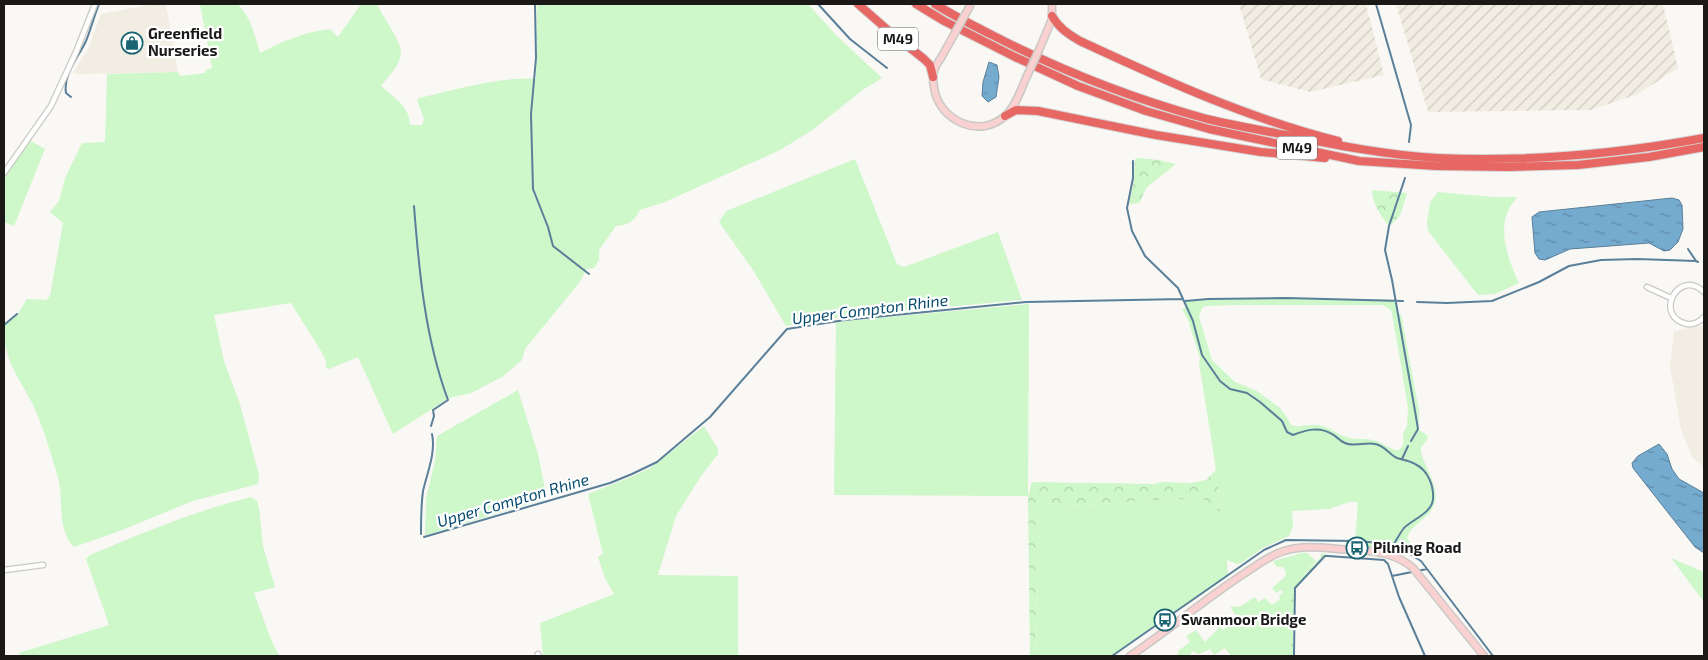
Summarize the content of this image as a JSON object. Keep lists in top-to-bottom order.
{
  "streets": {
    "highway": ["M49"]
  },
  "water": ["Upper Compton Rhine"],
  "places": {
    "shop": ["Greenfield Nurseries"],
    "bus stop": ["Pilning Road", "Swanmoor Bridge"]
  }
}
